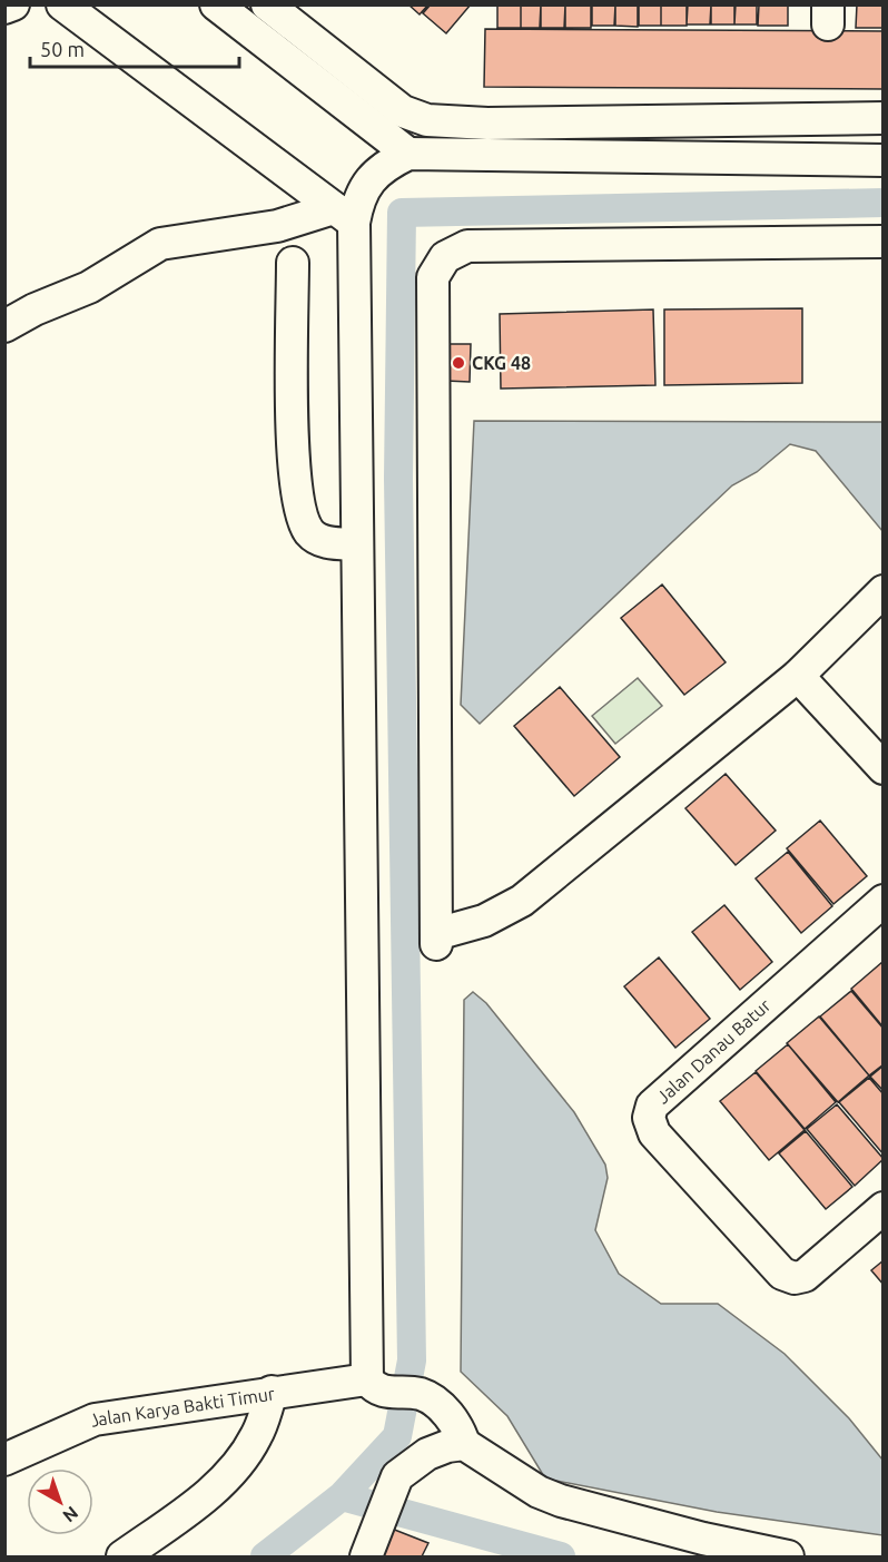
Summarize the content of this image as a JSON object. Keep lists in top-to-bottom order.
{
  "streets": {
    "street": ["Jalan Danau Batur", "Jalan Karya Bakti Timur"]
  },
  "places": ["CKG 48"],
  "scale_bar": "50 m",
  "north": "bottom right"
}
